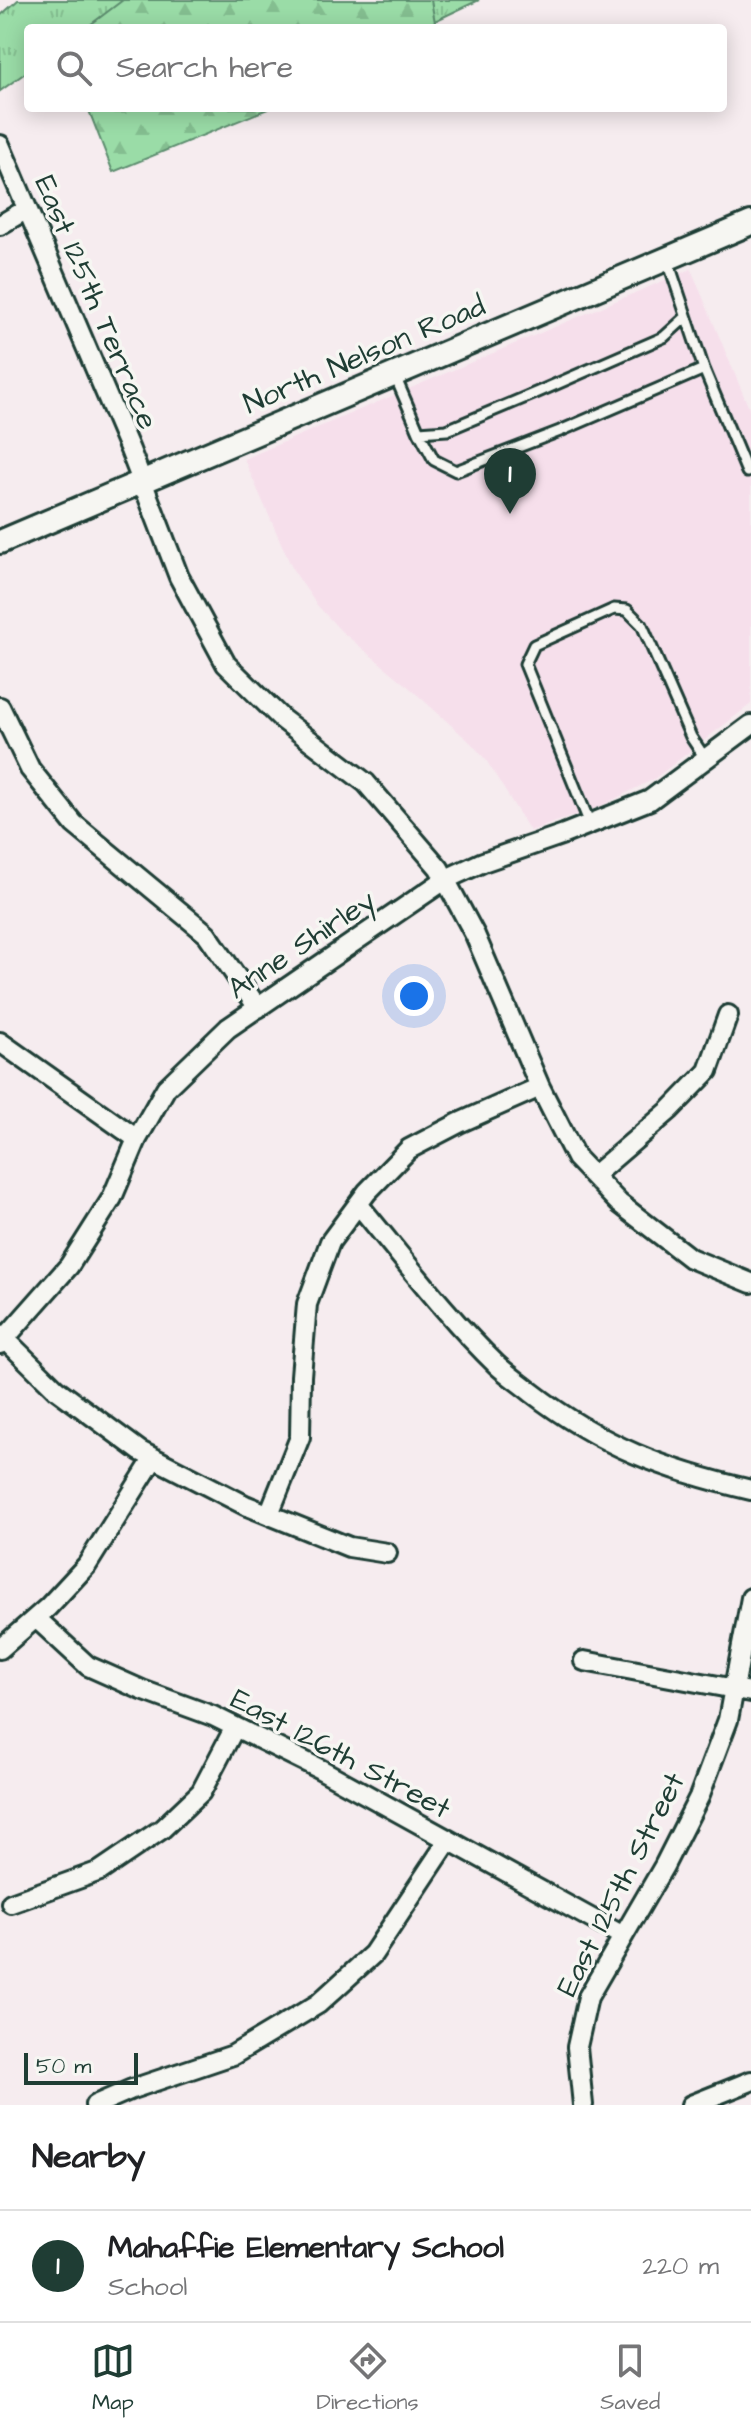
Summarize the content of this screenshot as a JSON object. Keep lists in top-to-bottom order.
{
  "streets": {
    "street": [
      "East 125th Terrace",
      "North Nelson Road",
      "Anne Shirley",
      "East 126th Street",
      "East 125th Street"
    ]
  },
  "crossings": [
    ["East 125th Terrace", "North Nelson Road"],
    ["East 125th Terrace", "Anne Shirley"],
    ["East 126th Street", "East 125th Street"]
  ],
  "scale_bar": "50 m",
  "page": {
    "search": "Search here",
    "pins": "1",
    "scale": "50 m",
    "heading": "Nearby",
    "list": [
      {
        "mark": "1",
        "name": "Mahaffie Elementary School",
        "note": "School",
        "value": "220 m"
      }
    ],
    "nav": ["Map", "Directions", "Saved"]
  }
}
